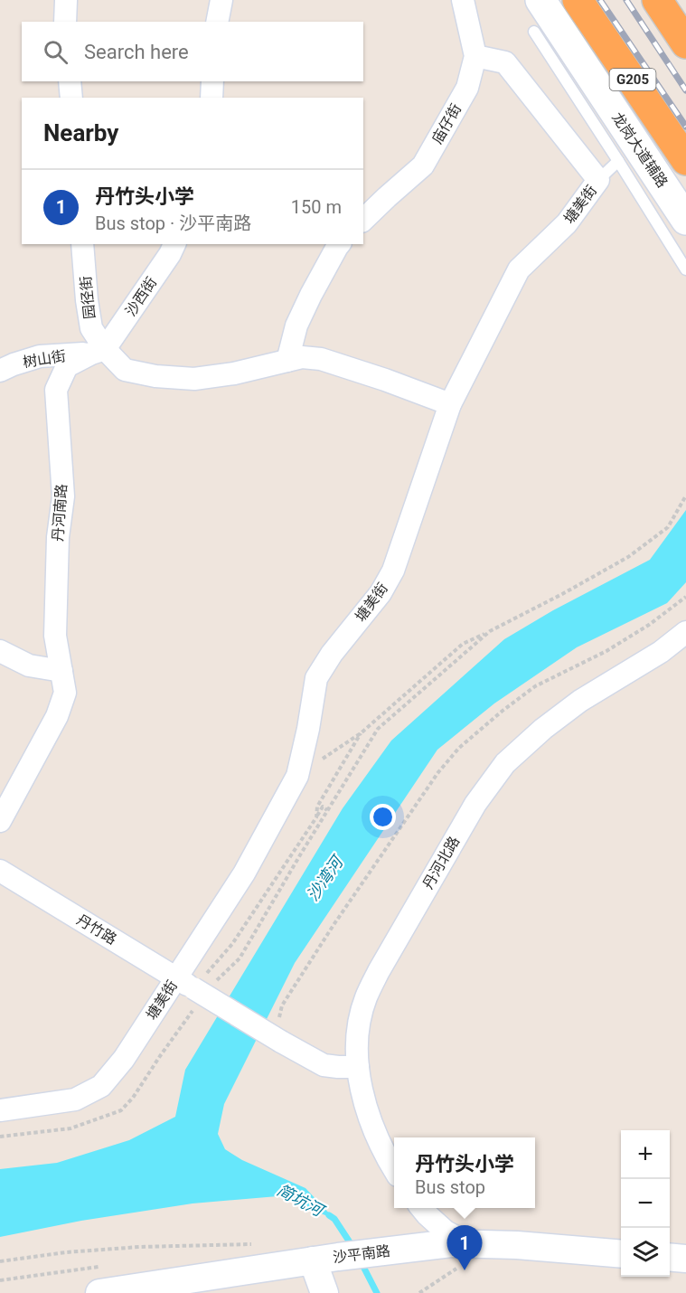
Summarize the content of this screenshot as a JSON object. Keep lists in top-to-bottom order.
{
  "streets": {
    "highway": ["G205"],
    "main road": ["龙岗大道辅路"],
    "street": [
      "庙仔街",
      "塘美街",
      "沙西街",
      "园径街",
      "树山街",
      "丹河南路",
      "丹河北路",
      "丹竹路",
      "沙平南路"
    ]
  },
  "crossings": [
    ["庙仔街", "塘美街"],
    ["塘美街", "丹竹路"],
    ["沙西街", "园径街"],
    ["沙西街", "树山街"],
    ["沙西街", "丹河南路"],
    ["园径街", "树山街"],
    ["园径街", "丹河南路"],
    ["树山街", "丹河南路"]
  ],
  "water": ["沙湾河", "简坑河"],
  "page": {
    "search": "Search here",
    "heading": "Nearby",
    "list": [
      {
        "mark": "1",
        "name": "丹竹头小学",
        "note": "Bus stop · 沙平南路",
        "value": "150 m"
      }
    ],
    "map_buttons": ["+", "−"],
    "popup": ["丹竹头小学", "Bus stop"],
    "pins": "1"
  }
}
